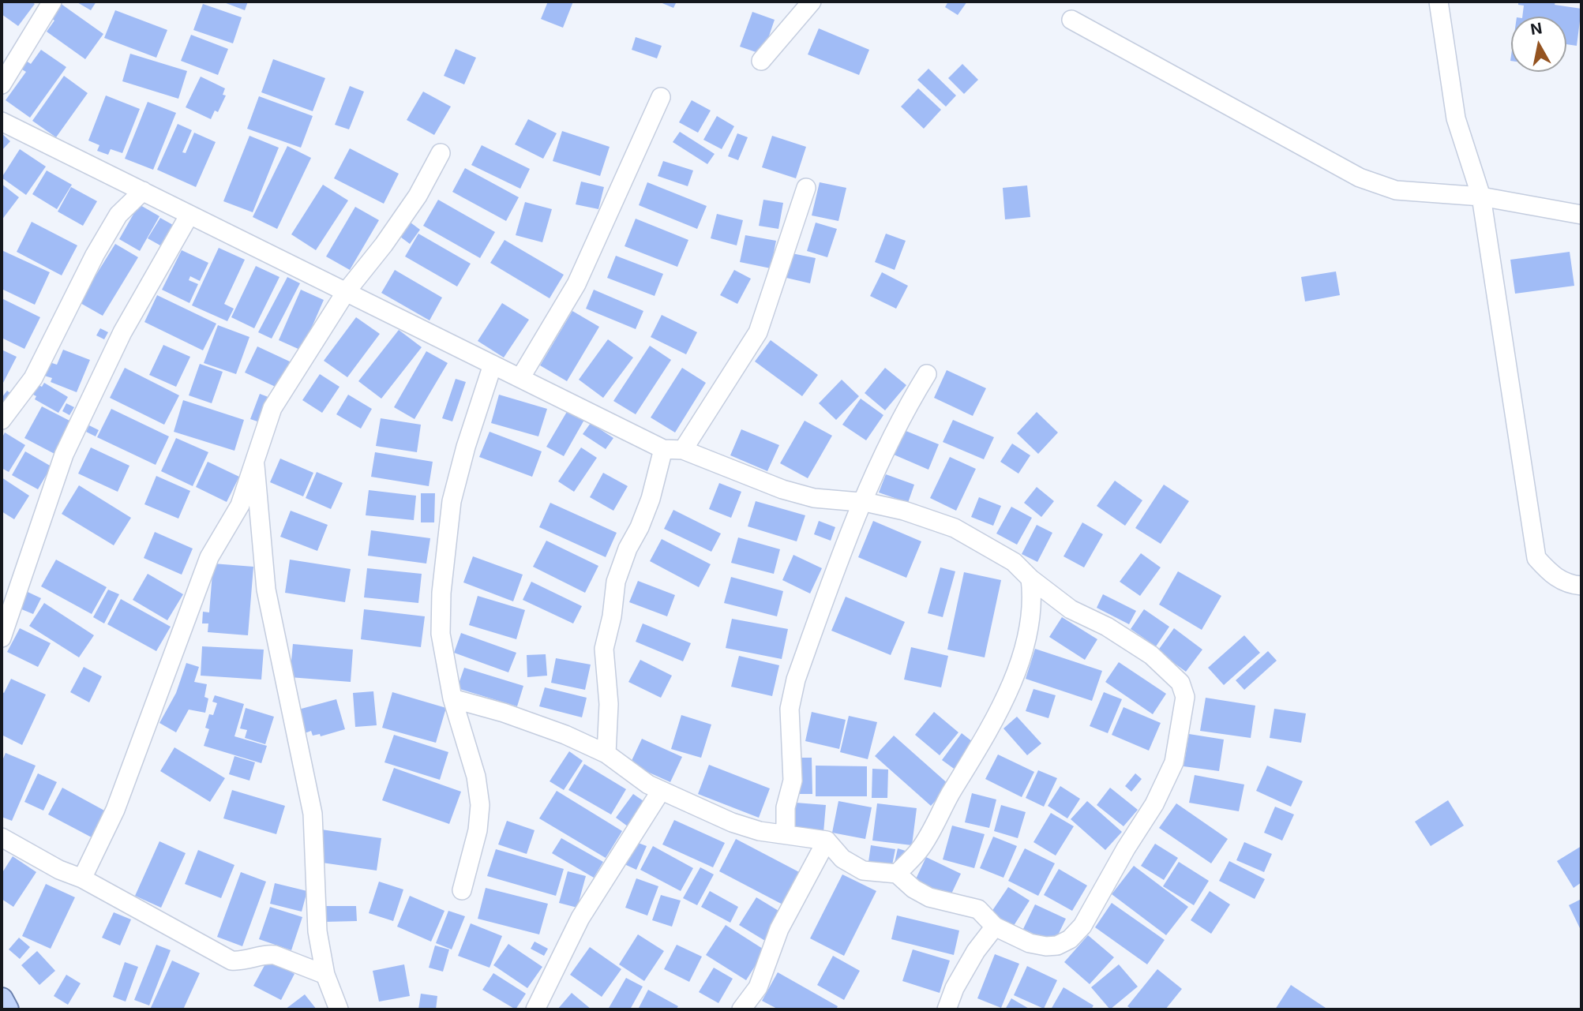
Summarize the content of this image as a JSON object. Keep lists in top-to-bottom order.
{
  "north": "top"
}
